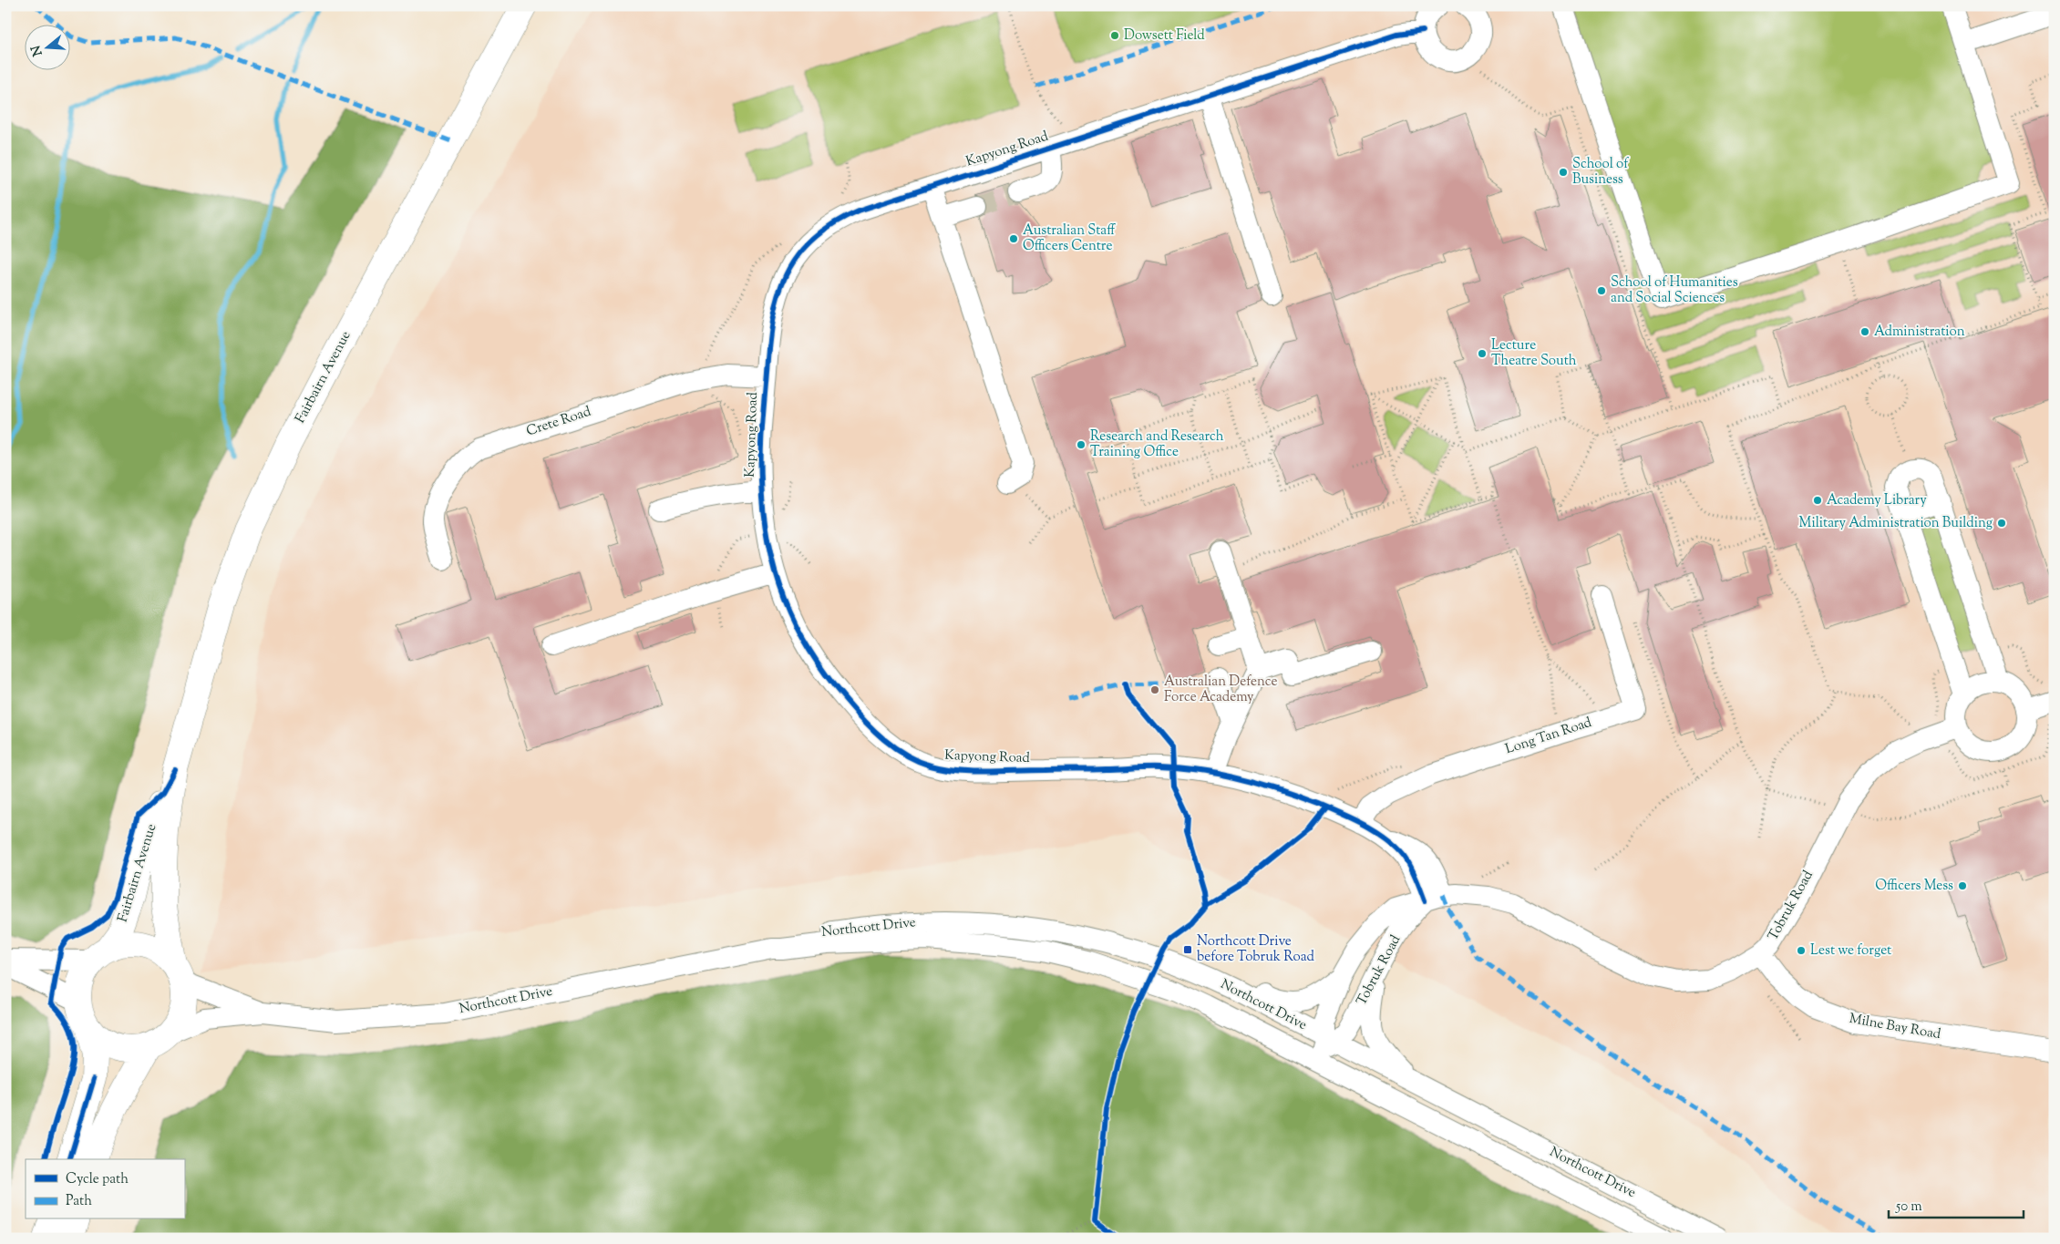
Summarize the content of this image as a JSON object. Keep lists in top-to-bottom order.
{
  "streets": {
    "main road": ["Fairbairn Avenue"],
    "street": [
      "Kapyong Road",
      "Crete Road",
      "Long Tan Road",
      "Tobruk Road",
      "Northcott Drive",
      "Milne Bay Road"
    ]
  },
  "crossings": [
    ["Kapyong Road", "Crete Road"],
    ["Kapyong Road", "Long Tan Road"],
    ["Kapyong Road", "Tobruk Road"],
    ["Fairbairn Avenue", "Northcott Drive"],
    ["Tobruk Road", "Northcott Drive"],
    ["Tobruk Road", "Milne Bay Road"]
  ],
  "places": {
    "other": [
      "Dowsett Field",
      "School of Business",
      "Australian Staff Officers Centre",
      "School of Humanities and Social Sciences",
      "Administration",
      "Lecture Theatre South",
      "Research and Research Training Office",
      "Academy Library",
      "Military Administration Building",
      "Australian Defence Force Academy",
      "Officers Mess",
      "Lest we forget"
    ],
    "transit": ["Northcott Drive before Tobruk Road"]
  },
  "legend": ["Cycle path", "Path"],
  "scale_bar": "50 m",
  "north": "left"
}
